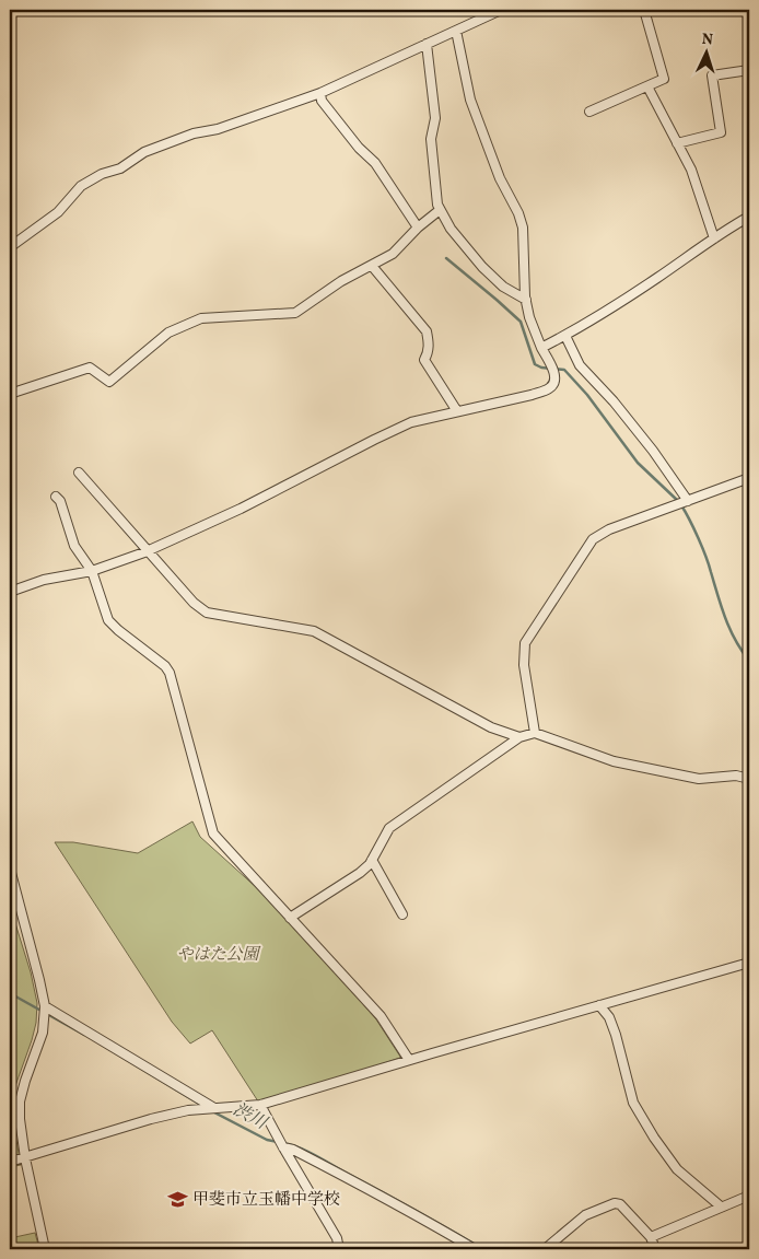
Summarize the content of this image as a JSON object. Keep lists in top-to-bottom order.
{
  "water": ["渋川"],
  "parks": ["やはた公園"],
  "places": {
    "school or university": ["甲斐市立玉幡中学校"]
  },
  "north": "top"
}
